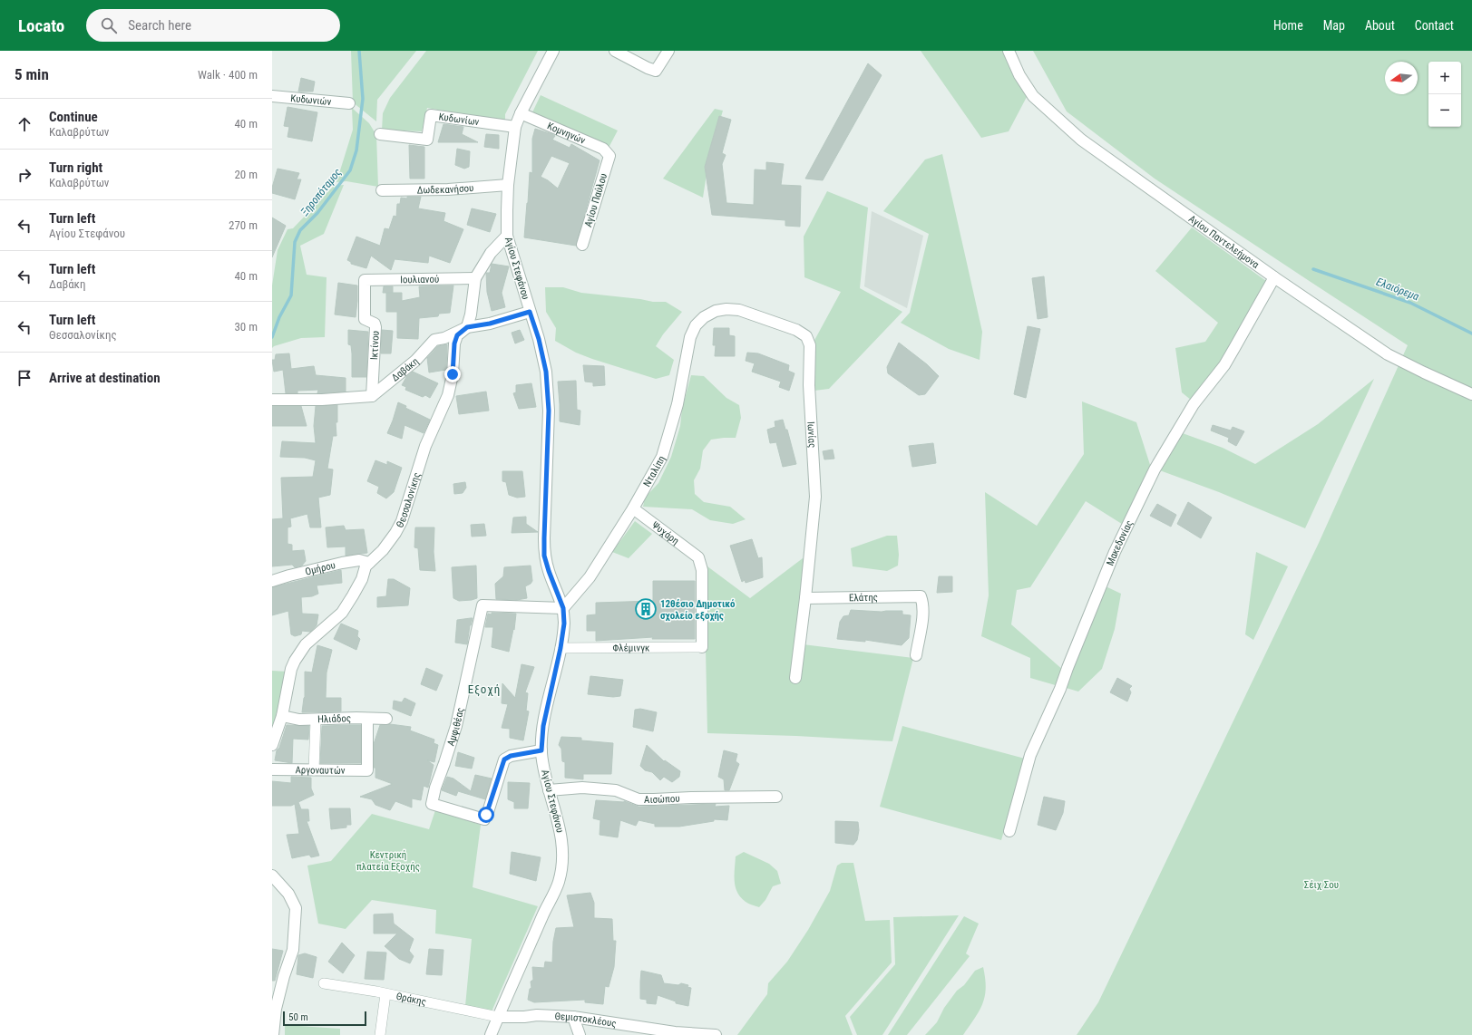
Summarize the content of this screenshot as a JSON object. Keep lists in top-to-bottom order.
{
  "streets": {
    "street": [
      "Κυδωνιών",
      "Κυδωνίων",
      "Κομνηνών",
      "Δωδεκανήσου",
      "Αγίου Παύλου",
      "Αγίου Παντελεήμονα",
      "Αγίου Στεφάνου",
      "Ιουλιανού",
      "Ικτίνου",
      "Δαβάκη",
      "Ιωνίας",
      "Νταλίπη",
      "Θεσσαλονίκης",
      "Ψυχάρη",
      "Μακεδονίας",
      "Ομήρου",
      "Ελάτης",
      "Φλέμινγκ",
      "Ηλιάδος",
      "Αμφιθέας",
      "Αργοναυτών",
      "Αισώπου",
      "Θράκης",
      "Θεμιστοκλέους"
    ]
  },
  "crossings": [
    ["Κυδωνίων", "Αγίου Στεφάνου"],
    ["Κομνηνών", "Αγίου Παύλου"],
    ["Κομνηνών", "Αγίου Στεφάνου"],
    ["Δωδεκανήσου", "Αγίου Στεφάνου"],
    ["Αγίου Παντελεήμονα", "Μακεδονίας"],
    ["Αγίου Στεφάνου", "Δαβάκη"],
    ["Αγίου Στεφάνου", "Νταλίπη"],
    ["Αγίου Στεφάνου", "Θεσσαλονίκης"],
    ["Αγίου Στεφάνου", "Φλέμινγκ"],
    ["Αγίου Στεφάνου", "Αμφιθέας"],
    ["Αγίου Στεφάνου", "Αισώπου"],
    ["Αγίου Στεφάνου", "Θράκης"],
    ["Αγίου Στεφάνου", "Θεμιστοκλέους"],
    ["Ιουλιανού", "Ικτίνου"],
    ["Ιουλιανού", "Θεσσαλονίκης"],
    ["Ικτίνου", "Δαβάκη"],
    ["Δαβάκη", "Θεσσαλονίκης"],
    ["Ιωνίας", "Νταλίπη"],
    ["Ιωνίας", "Ελάτης"],
    ["Νταλίπη", "Ψυχάρη"],
    ["Νταλίπη", "Αμφιθέας"],
    ["Θεσσαλονίκης", "Ομήρου"],
    ["Θεσσαλονίκης", "Ηλιάδος"],
    ["Ψυχάρη", "Φλέμινγκ"],
    ["Ηλιάδος", "Αργοναυτών"],
    ["Θράκης", "Θεμιστοκλέους"]
  ],
  "districts": ["Εξοχή"],
  "water": ["Ξηροπόταμος", "Ελαιόρεμα"],
  "parks": ["Κεντρική πλατεία Εξοχής", "Σέιχ Σου"],
  "places": {
    "building": ["12θέσιο Δημοτικό σχολείο εξοχής"]
  },
  "scale_bar": "50 m",
  "north": "left",
  "page": {
    "header": "Locato",
    "search": "Search here",
    "nav": [
      "Home",
      "Map",
      "About",
      "Contact"
    ],
    "heading": ["5 min", "Walk · 400 m"],
    "map_buttons": ["+", "−"],
    "list": [
      ["Continue", "Καλαβρύτων", "40 m"],
      ["Turn right", "Καλαβρύτων", "20 m"],
      ["Turn left", "Αγίου Στεφάνου", "270 m"],
      ["Turn left", "Δαβάκη", "40 m"],
      ["Turn left", "Θεσσαλονίκης", "30 m"],
      "Arrive at destination"
    ],
    "scale": "50 m"
  }
}
